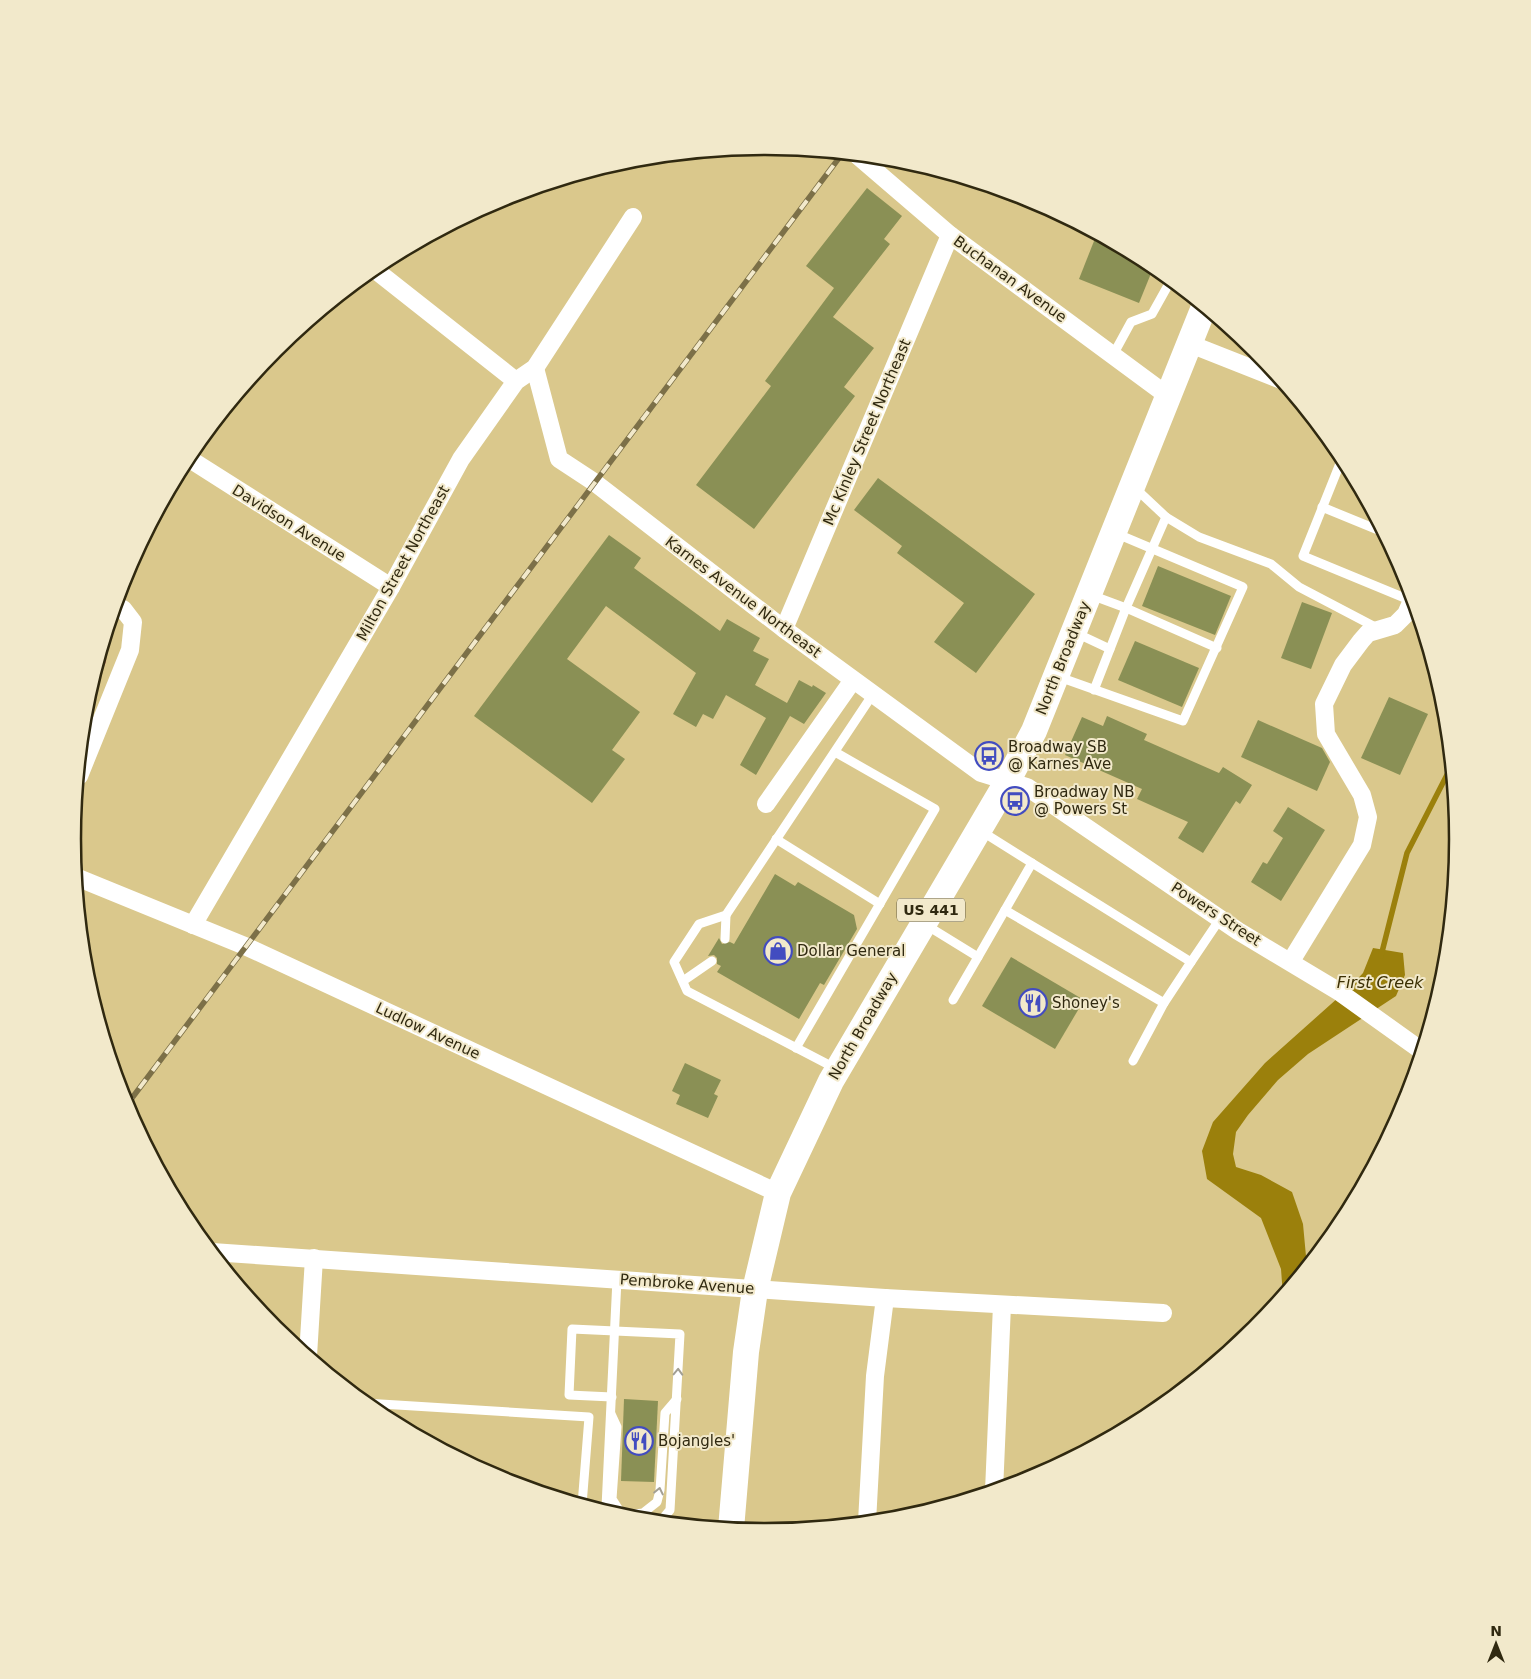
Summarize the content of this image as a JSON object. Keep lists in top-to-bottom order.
{
  "streets": {
    "main road": ["North Broadway", "US 441"],
    "street": [
      "Buchanan Avenue",
      "Mc Kinley Street Northeast",
      "Davidson Avenue",
      "Milton Street Northeast",
      "Karnes Avenue Northeast",
      "Powers Street",
      "Ludlow Avenue",
      "Pembroke Avenue"
    ]
  },
  "crossings": [
    ["Buchanan Avenue", "Mc Kinley Street Northeast"],
    ["Buchanan Avenue", "North Broadway"],
    ["Mc Kinley Street Northeast", "Karnes Avenue Northeast"],
    ["Davidson Avenue", "Milton Street Northeast"],
    ["Milton Street Northeast", "Karnes Avenue Northeast"],
    ["Milton Street Northeast", "Ludlow Avenue"],
    ["Karnes Avenue Northeast", "North Broadway"],
    ["Karnes Avenue Northeast", "Powers Street"],
    ["North Broadway", "Powers Street"],
    ["North Broadway", "Ludlow Avenue"],
    ["North Broadway", "Pembroke Avenue"]
  ],
  "water": ["First Creek"],
  "places": {
    "bus stop": ["Broadway SB @ Karnes Ave", "Broadway NB @ Powers St"],
    "shop": ["Dollar General"],
    "restaurant": ["Shoney's", "Bojangles'"]
  },
  "north": "top"
}
